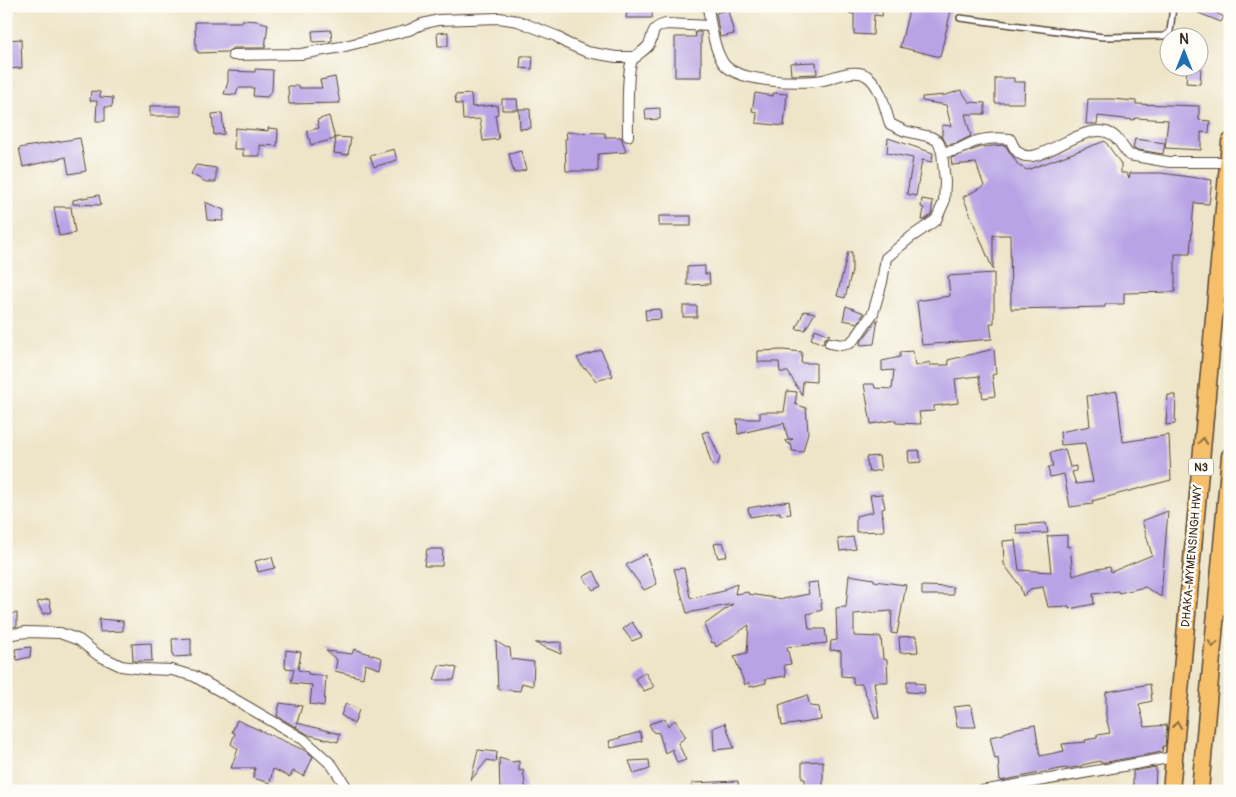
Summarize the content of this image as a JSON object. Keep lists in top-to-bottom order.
{
  "streets": {
    "highway": ["N3", "DHAKA-MYMENSINGH HWY"]
  },
  "north": "top"
}
